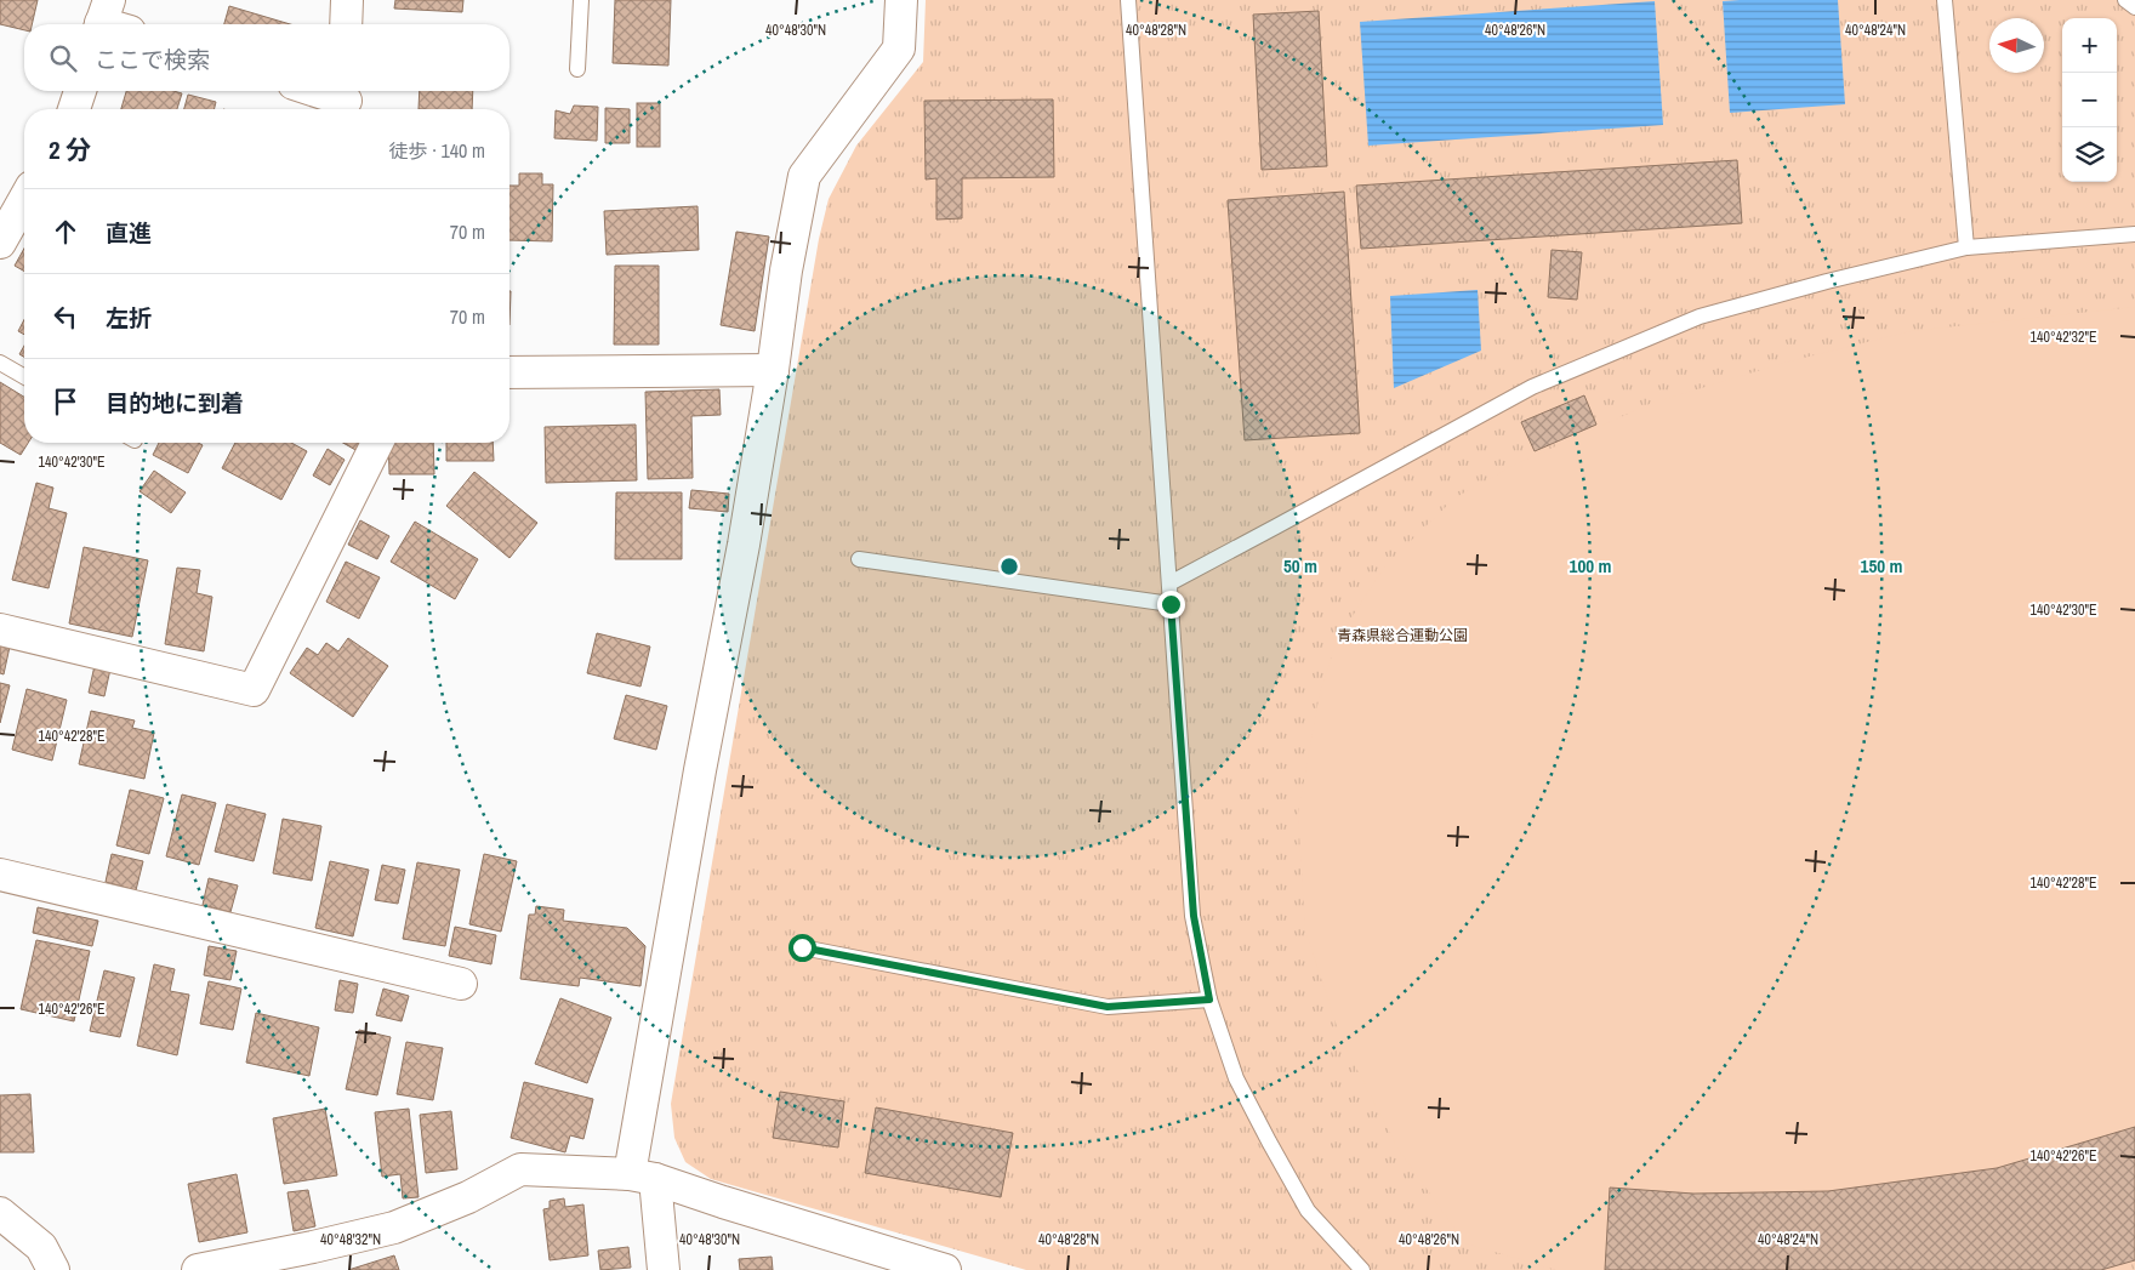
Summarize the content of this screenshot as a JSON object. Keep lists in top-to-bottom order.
{
  "parks": ["青森県総合運動公園"],
  "north": "left",
  "page": {
    "map_buttons": ["+", "−"],
    "search": "ここで検索",
    "heading": ["2 分", "徒歩 · 140 m"],
    "list": [
      ["直進", "70 m"],
      ["左折", "70 m"],
      "目的地に到着"
    ]
  },
  "coordinates": [
    "40°48'30\"N",
    "40°48'28\"N",
    "40°48'26\"N",
    "40°48'24\"N",
    "140°42'32\"E",
    "140°42'30\"E",
    "140°42'28\"E",
    "140°42'26\"E",
    "40°48'32\"N"
  ],
  "rings": ["50 m", "100 m", "150 m"]
}
